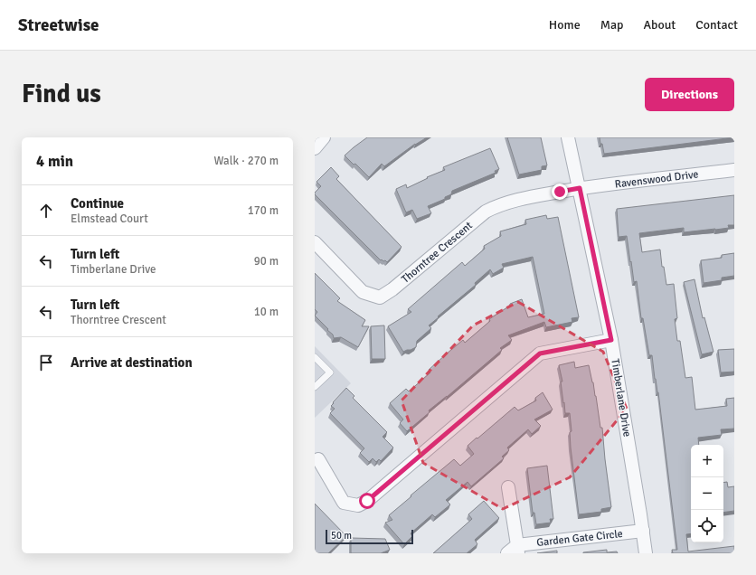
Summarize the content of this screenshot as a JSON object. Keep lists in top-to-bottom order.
{
  "streets": {
    "street": [
      "Ravenswood Drive",
      "Thorntree Crescent",
      "Timberlane Drive",
      "Garden Gate Circle"
    ]
  },
  "crossings": [
    ["Ravenswood Drive", "Thorntree Crescent"],
    ["Ravenswood Drive", "Timberlane Drive"],
    ["Thorntree Crescent", "Timberlane Drive"],
    ["Timberlane Drive", "Garden Gate Circle"]
  ],
  "scale_bar": "50 m",
  "page": {
    "header": "Streetwise",
    "nav": [
      "Home",
      "Map",
      "About",
      "Contact"
    ],
    "buttons": "Directions",
    "title": "Find us",
    "heading": ["4 min", "Walk · 270 m"],
    "list": [
      ["Continue", "Elmstead Court", "170 m"],
      ["Turn left", "Timberlane Drive", "90 m"],
      ["Turn left", "Thorntree Crescent", "10 m"],
      "Arrive at destination"
    ],
    "map_buttons": ["+", "−"],
    "scale": "50 m"
  }
}
